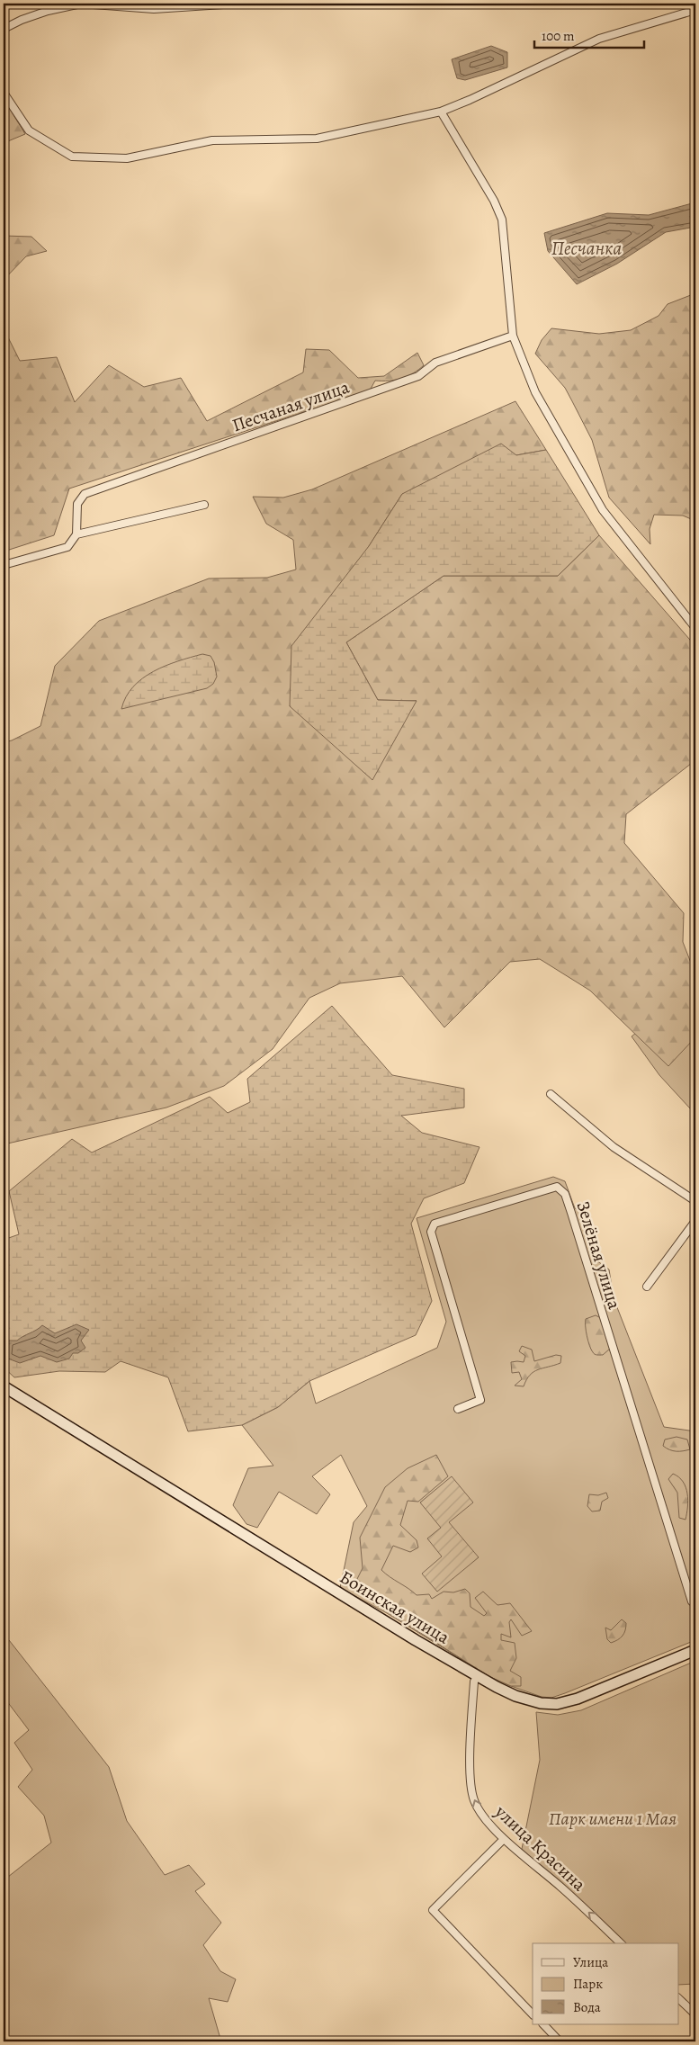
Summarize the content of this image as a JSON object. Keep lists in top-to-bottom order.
{
  "streets": {
    "street": [
      "Песчаная улица",
      "Зелёная улица",
      "Боинская улица",
      "улица Красина"
    ]
  },
  "crossings": [
    ["Боинская улица", "улица Красина"]
  ],
  "one_way": ["улица Красина"],
  "water": ["Песчанка"],
  "parks": ["Парк имени 1 Мая"],
  "legend": ["Улица", "Парк", "Вода"],
  "scale_bar": "100 m"
}
